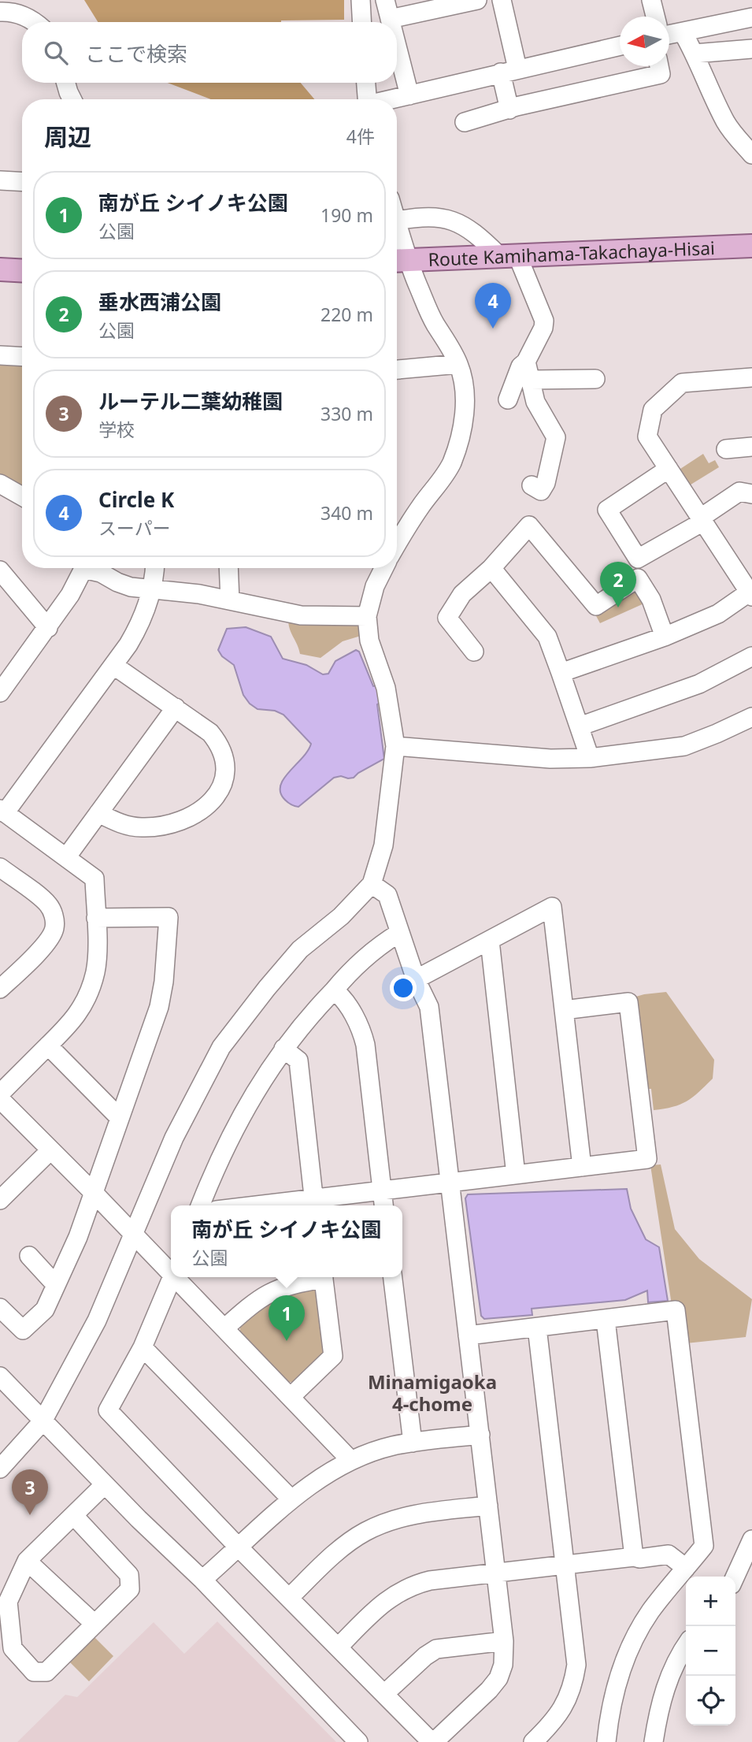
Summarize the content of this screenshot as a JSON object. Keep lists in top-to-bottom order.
{
  "streets": {
    "main road": ["Route Kamihama-Takachaya-Hisai"]
  },
  "districts": ["Minamigaoka 4-chome"],
  "north": "left",
  "page": {
    "search": "ここで検索",
    "heading": ["周辺", "4件"],
    "list": [
      {
        "mark": "1",
        "name": "南が丘 シイノキ公園",
        "note": "公園",
        "value": "190 m"
      },
      {
        "mark": "2",
        "name": "垂水西浦公園",
        "note": "公園",
        "value": "220 m"
      },
      {
        "mark": "3",
        "name": "ルーテル二葉幼稚園",
        "note": "学校",
        "value": "330 m"
      },
      {
        "mark": "4",
        "name": "Circle K",
        "note": "スーパー",
        "value": "340 m"
      }
    ],
    "pins": [
      "4",
      "2",
      "1",
      "3"
    ],
    "popup": ["南が丘 シイノキ公園", "公園"],
    "map_buttons": ["+", "−"]
  }
}
